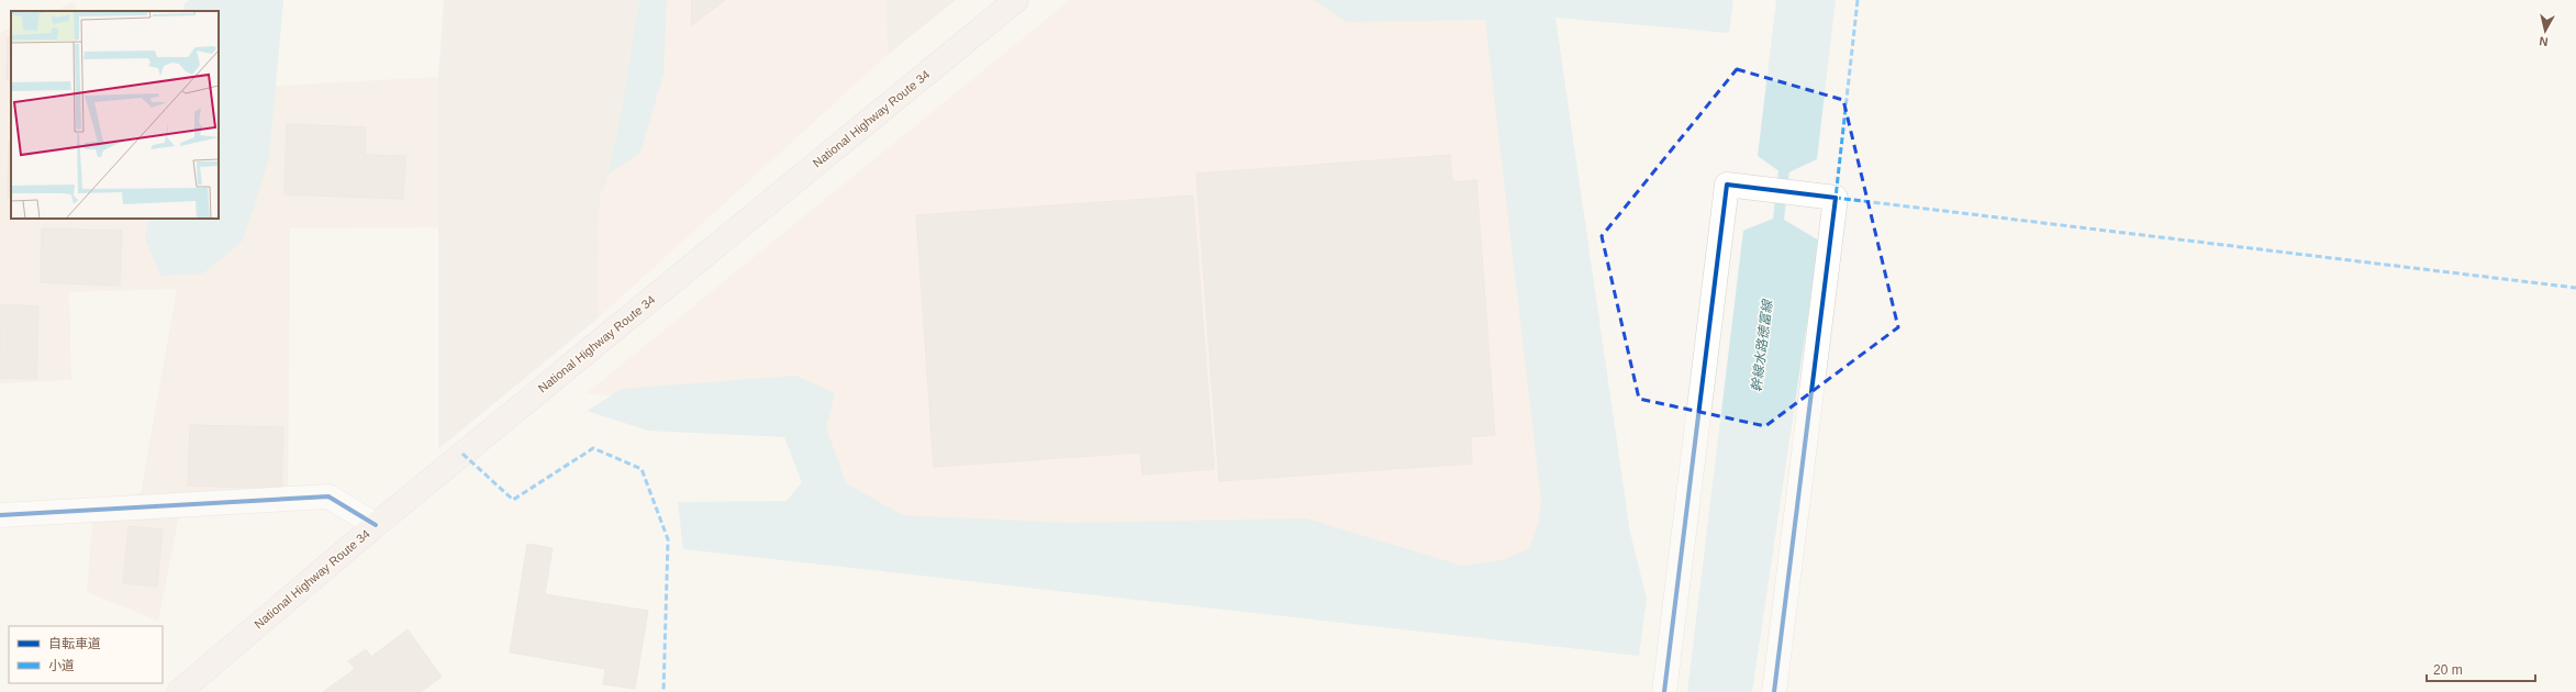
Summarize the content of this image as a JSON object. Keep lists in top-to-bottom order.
{
  "streets": {
    "highway": ["National Highway Route 34"]
  },
  "water": ["幹線水路徳富線"],
  "legend": ["自転車道", "小道"],
  "scale_bar": "20 m",
  "north": "bottom"
}
